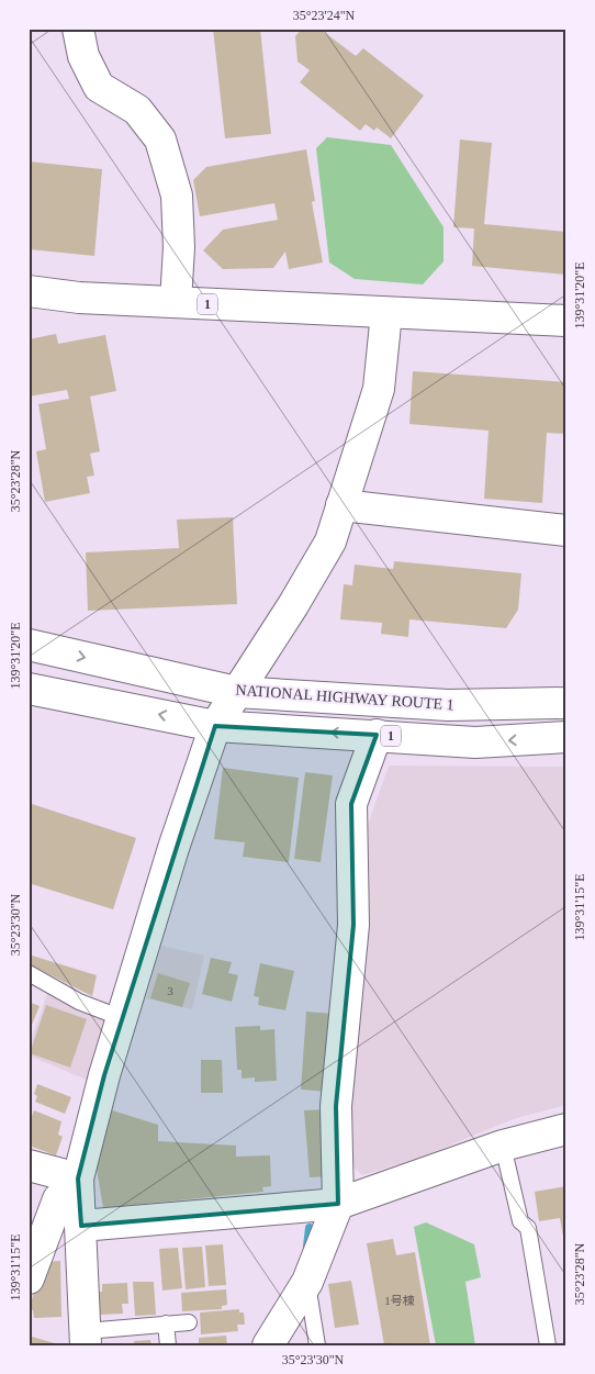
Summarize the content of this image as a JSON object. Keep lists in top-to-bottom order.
{
  "streets": {
    "main road": ["1", "NATIONAL HIGHWAY ROUTE 1"]
  },
  "house_numbers": ["3", "1号棟"],
  "coordinates": [
    "35°23'24\"N",
    "139°31'20\"E",
    "35°23'28\"N",
    "139°31'15\"E",
    "35°23'30\"N"
  ]
}
